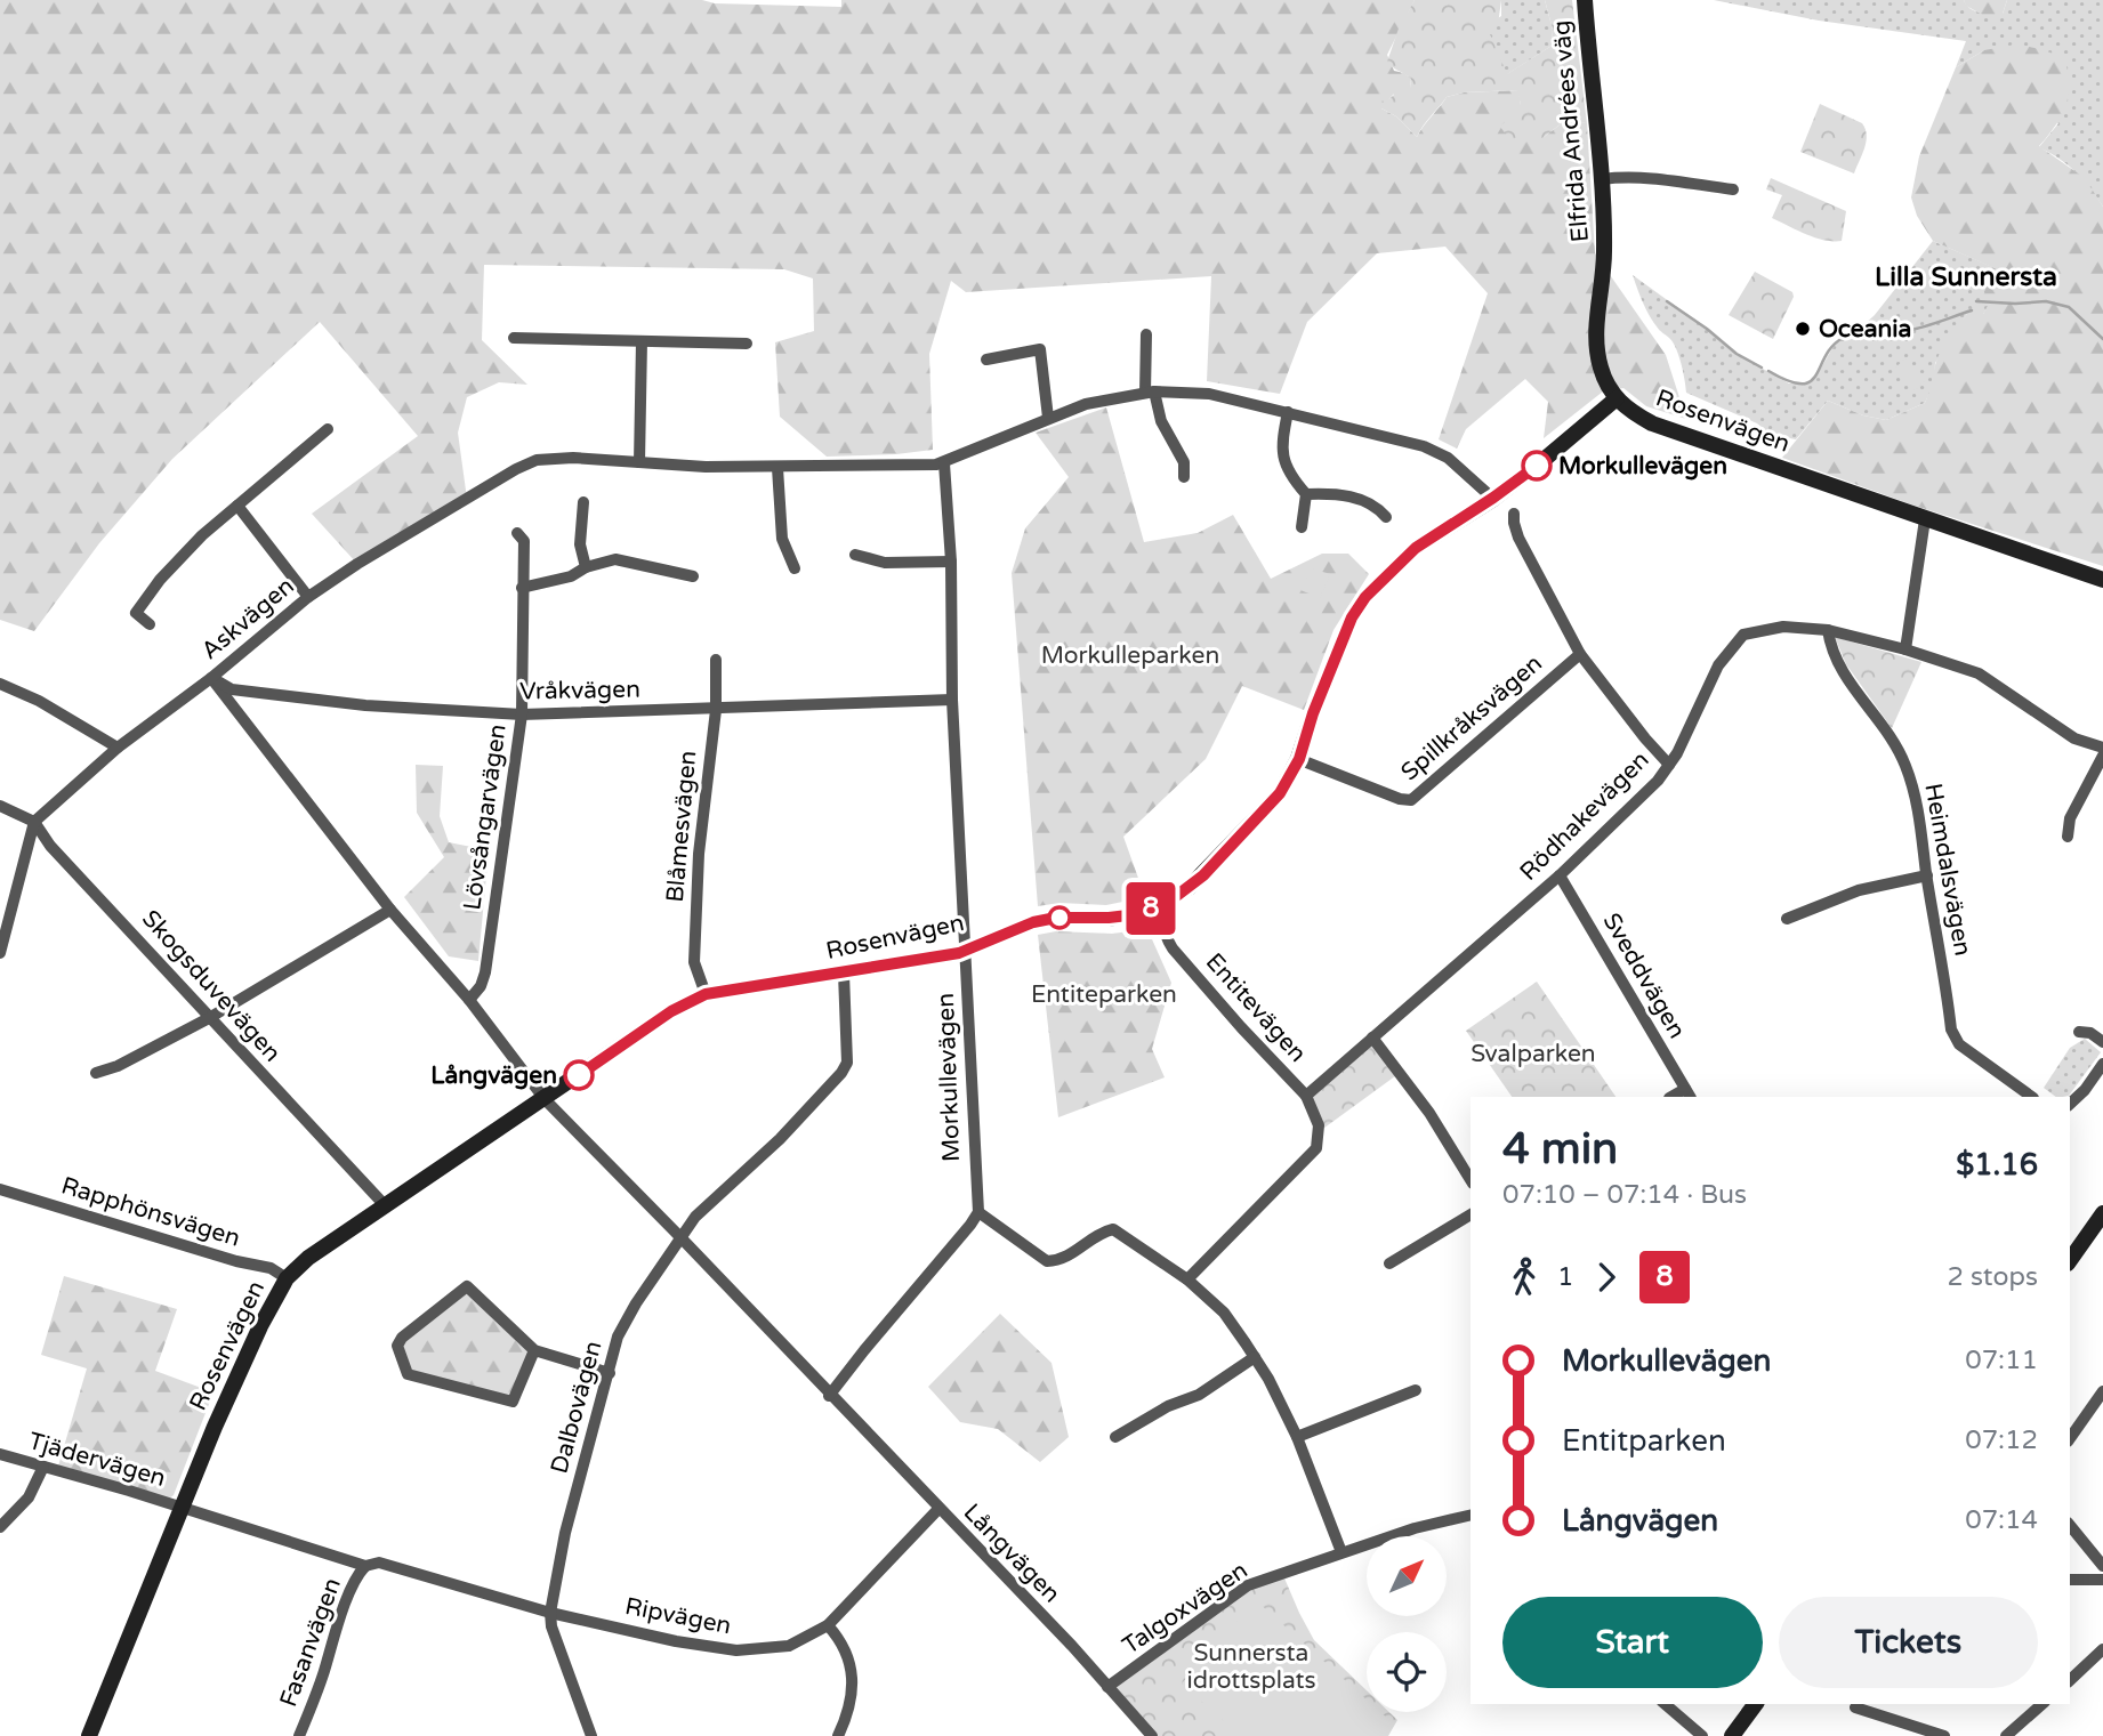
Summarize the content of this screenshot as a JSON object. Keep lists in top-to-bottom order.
{
  "streets": {
    "street": [
      "Elfrida Andrées väg",
      "Rosenvägen",
      "Askvägen",
      "Vråkvägen",
      "Spillkråksvägen",
      "Rödhakevägen",
      "Lövsångarvägen",
      "Blåmesvägen",
      "Heimdalsvägen",
      "Sveddvägen",
      "Skogsduvevägen",
      "Entitevägen",
      "Morkullevägen",
      "Rapphönsvägen",
      "Dalbovägen",
      "Tjädervägen",
      "Långvägen",
      "Talgoxvägen",
      "Ripvägen",
      "Fasanvägen"
    ]
  },
  "crossings": [
    ["Elfrida Andrées väg", "Rosenvägen"],
    ["Rosenvägen", "Spillkråksvägen"],
    ["Rosenvägen", "Blåmesvägen"],
    ["Rosenvägen", "Skogsduvevägen"],
    ["Rosenvägen", "Entitevägen"],
    ["Rosenvägen", "Morkullevägen"],
    ["Rosenvägen", "Rapphönsvägen"],
    ["Rosenvägen", "Dalbovägen"],
    ["Rosenvägen", "Tjädervägen"],
    ["Rosenvägen", "Långvägen"],
    ["Askvägen", "Vråkvägen"],
    ["Askvägen", "Skogsduvevägen"],
    ["Askvägen", "Morkullevägen"],
    ["Askvägen", "Långvägen"],
    ["Vråkvägen", "Lövsångarvägen"],
    ["Vråkvägen", "Blåmesvägen"],
    ["Vråkvägen", "Morkullevägen"],
    ["Vråkvägen", "Långvägen"],
    ["Rödhakevägen", "Heimdalsvägen"],
    ["Rödhakevägen", "Sveddvägen"],
    ["Rödhakevägen", "Entitevägen"],
    ["Lövsångarvägen", "Långvägen"],
    ["Dalbovägen", "Långvägen"],
    ["Dalbovägen", "Ripvägen"],
    ["Tjädervägen", "Ripvägen"],
    ["Tjädervägen", "Fasanvägen"],
    ["Långvägen", "Talgoxvägen"],
    ["Långvägen", "Ripvägen"],
    ["Ripvägen", "Fasanvägen"]
  ],
  "districts": ["Lilla Sunnersta"],
  "parks": [
    "Morkulleparken",
    "Entiteparken",
    "Svalparken",
    "Sunnersta idrottsplats"
  ],
  "places": ["Oceania", "Morkullevägen", "Långvägen"],
  "lines": ["bus line 8"],
  "north": "top right",
  "page": {
    "on_map": "8",
    "heading": ["4 min", "07:10 – 07:14 · Bus", "$1.16"],
    "legs": ["1", "8", "2 stops"],
    "list": [
      {
        "name": "Morkullevägen",
        "value": "07:11"
      },
      {
        "name": "Entitparken",
        "value": "07:12"
      },
      {
        "name": "Långvägen",
        "value": "07:14"
      }
    ],
    "buttons": ["Start", "Tickets"]
  }
}
